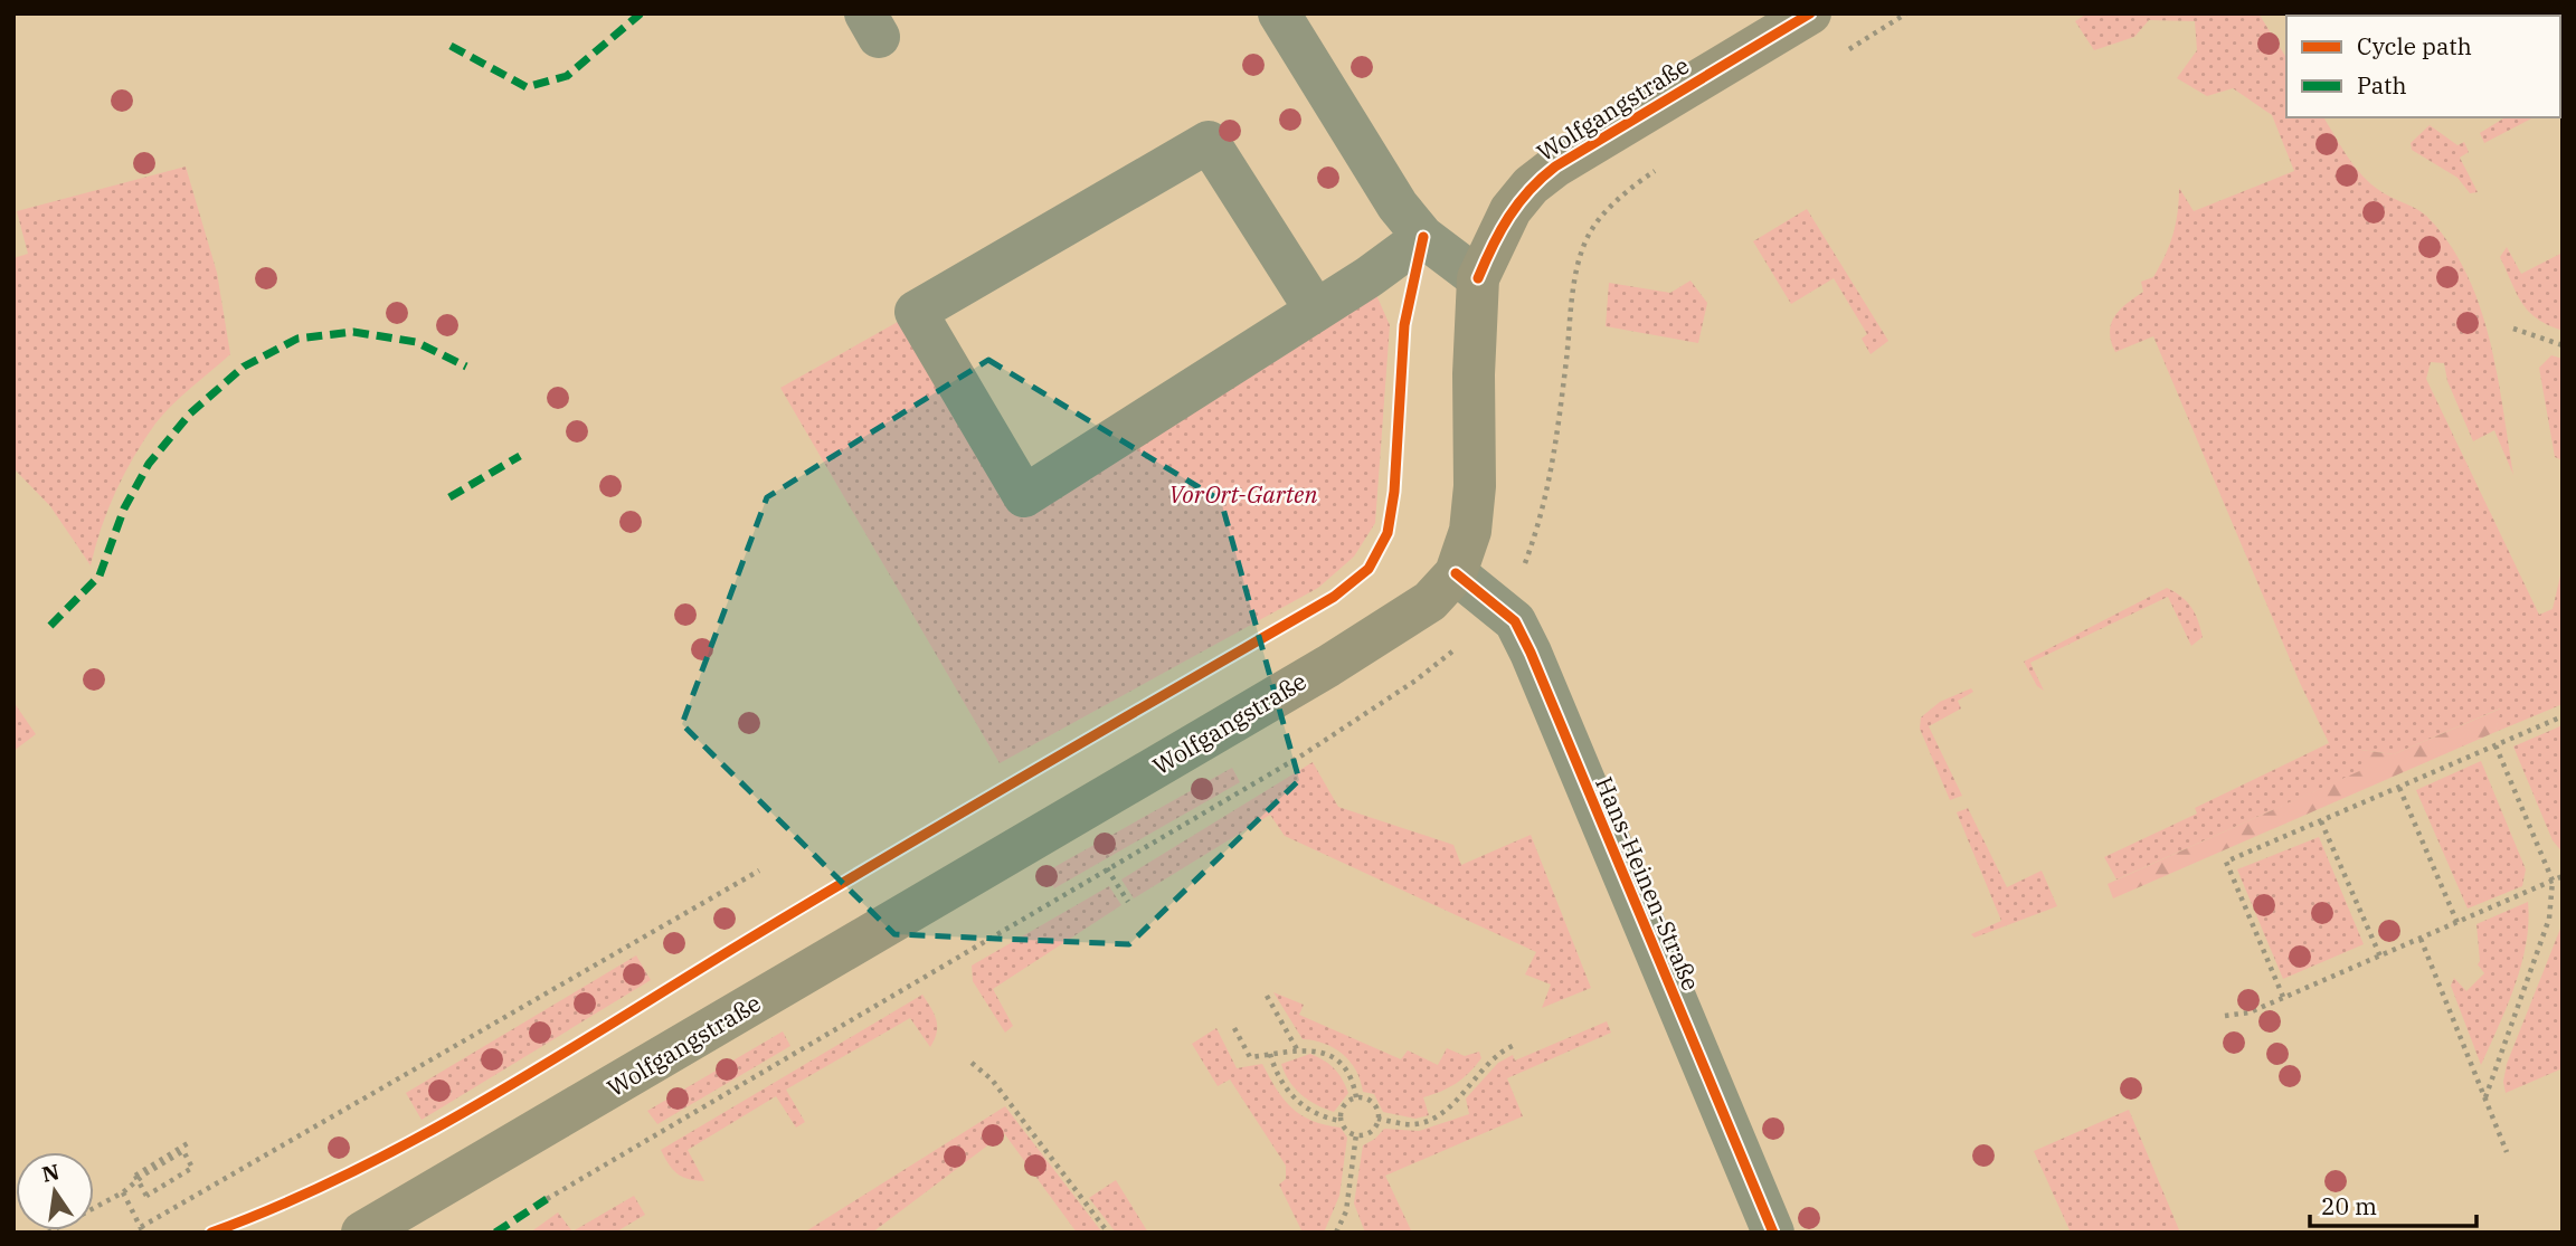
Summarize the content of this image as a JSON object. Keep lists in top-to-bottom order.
{
  "streets": {
    "main road": ["Wolfgangstraße"],
    "street": ["Hans-Heinen-Straße"]
  },
  "crossings": [
    ["Wolfgangstraße", "Hans-Heinen-Straße"]
  ],
  "parks": ["VorOrt-Garten"],
  "legend": ["Cycle path", "Path"],
  "scale_bar": "20 m",
  "north": "top"
}
